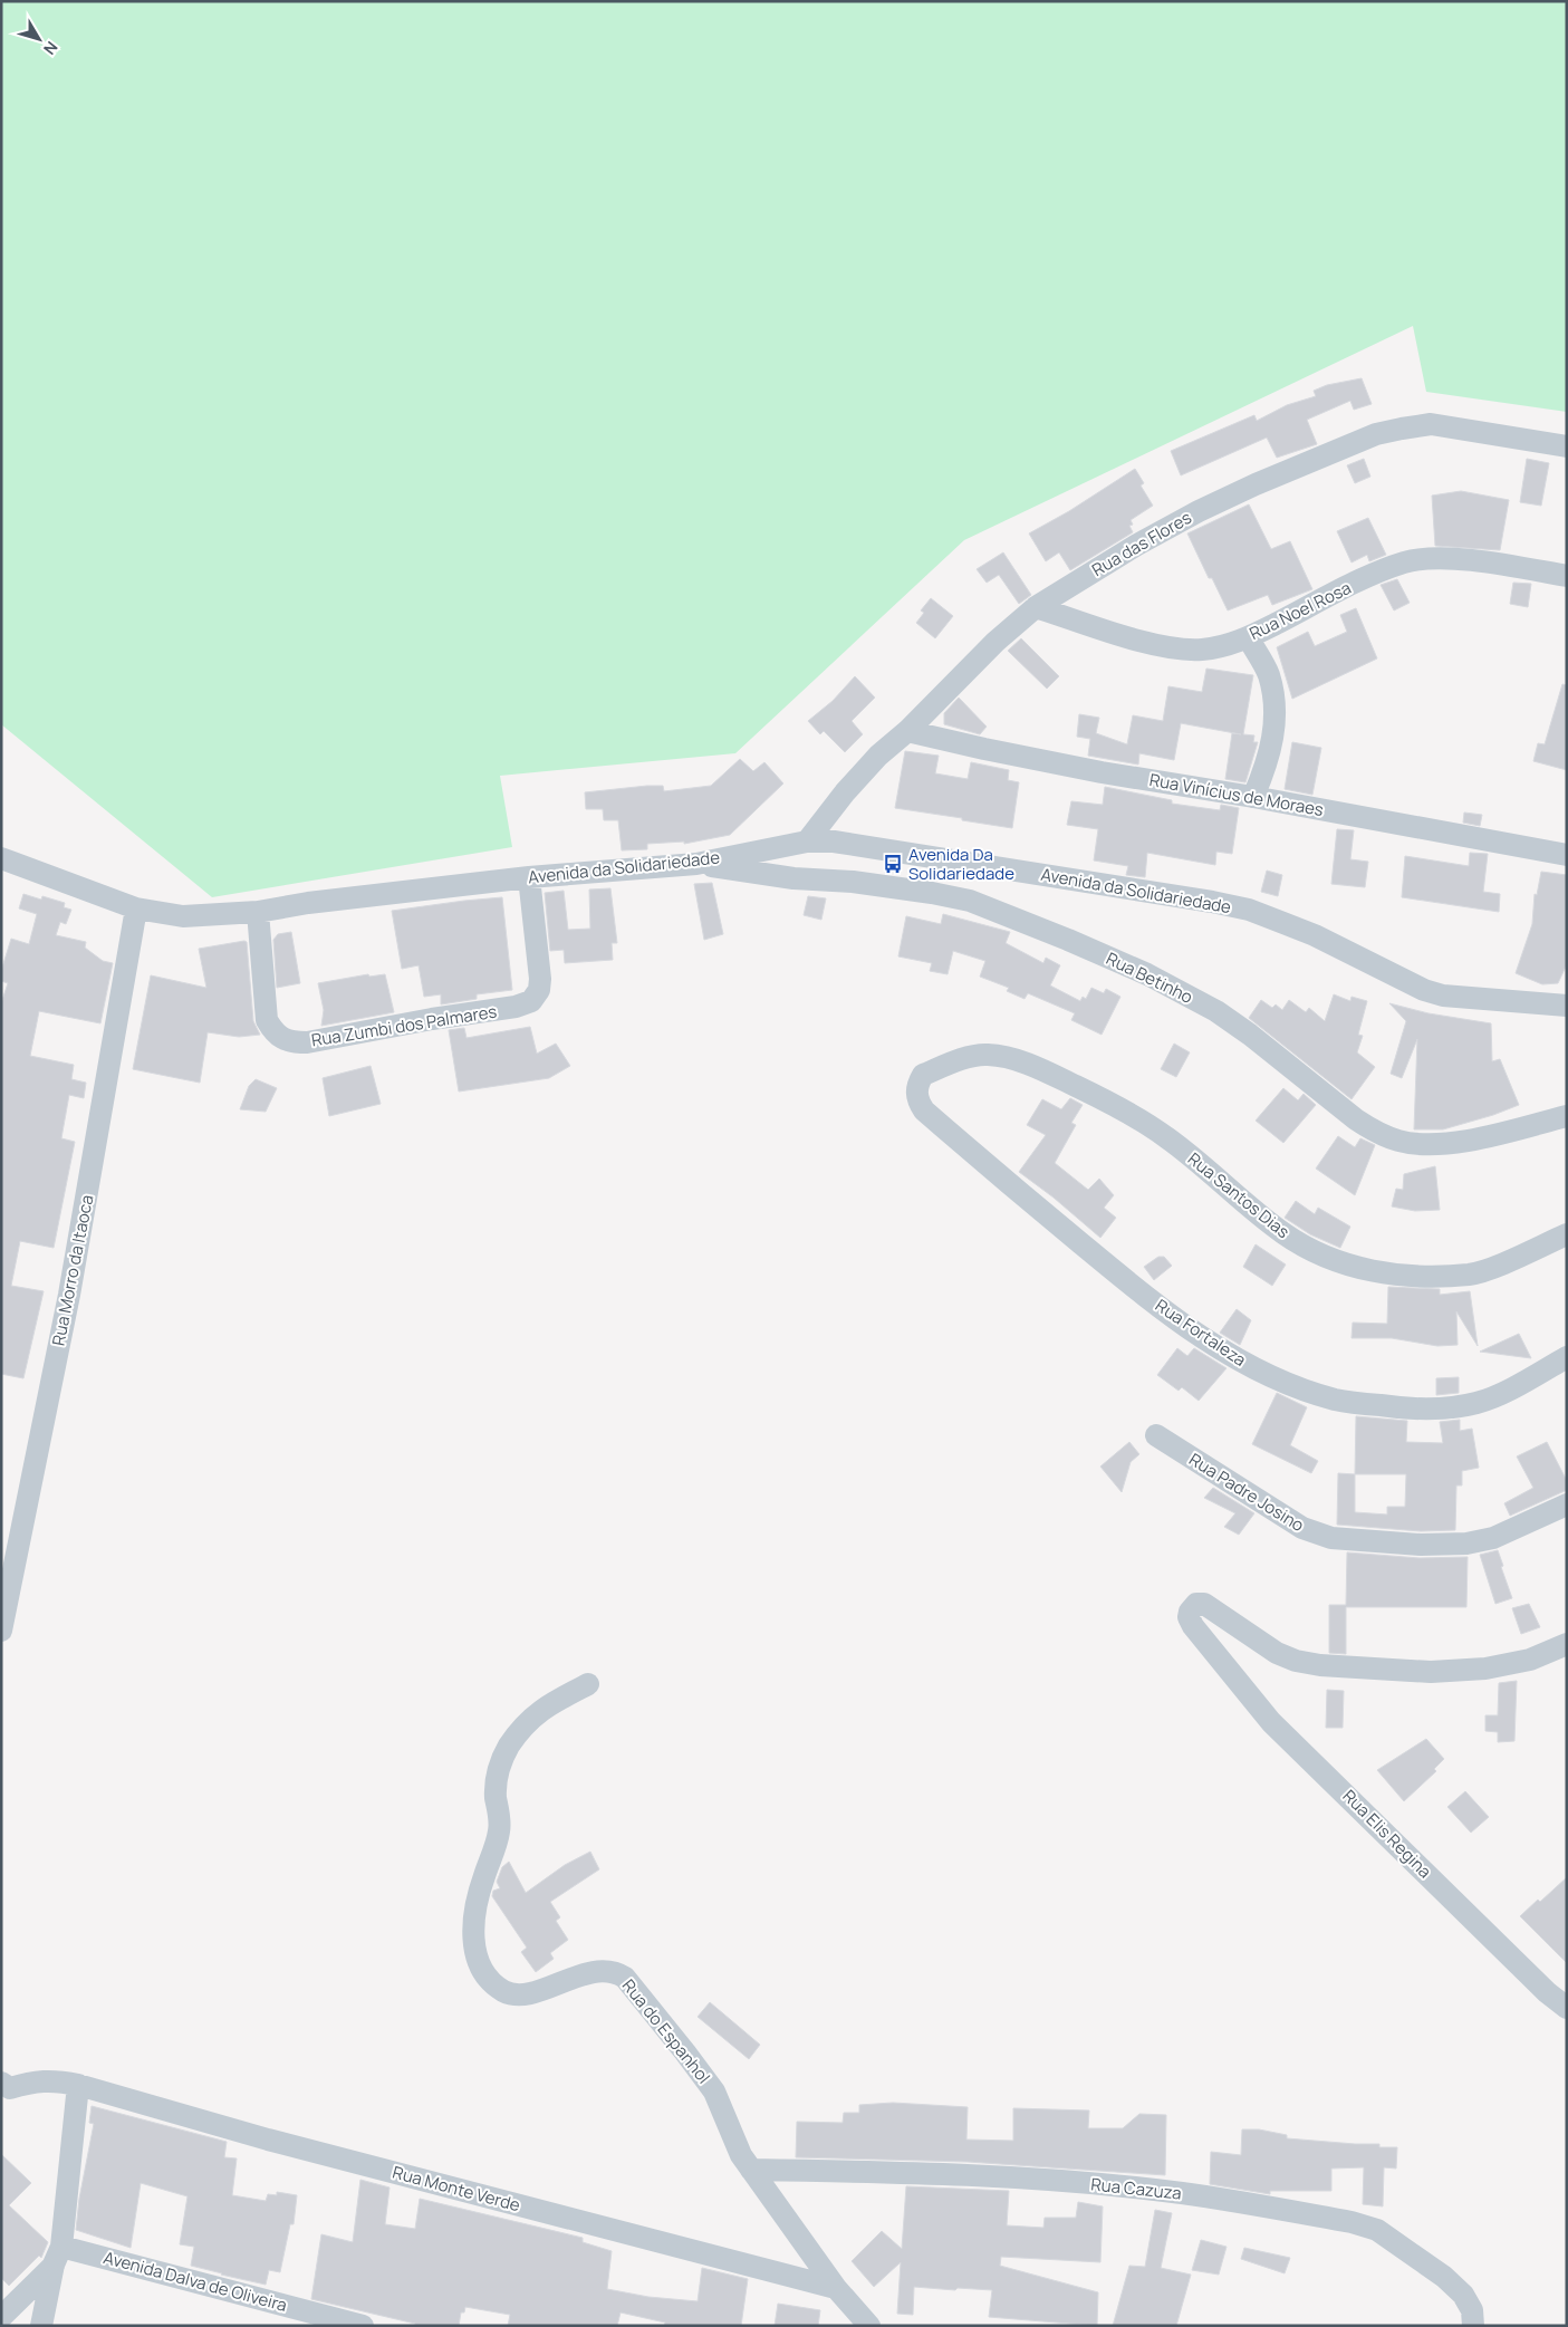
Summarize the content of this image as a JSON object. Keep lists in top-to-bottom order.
{
  "streets": {
    "street": [
      "Rua das Flores",
      "Rua Noel Rosa",
      "Rua Vinícius de Moraes",
      "Avenida da Solidariedade",
      "Rua Betinho",
      "Rua Zumbi dos Palmares",
      "Rua Santos Dias",
      "Rua Morro da Itaoca",
      "Rua Fortaleza",
      "Rua Padre Josino",
      "Rua Elis Regina",
      "Rua do Espanhol",
      "Rua Monte Verde",
      "Rua Cazuza",
      "Avenida Dalva de Oliveira"
    ]
  },
  "crossings": [
    ["Rua das Flores", "Rua Noel Rosa"],
    ["Rua das Flores", "Rua Vinícius de Moraes"],
    ["Rua das Flores", "Avenida da Solidariedade"],
    ["Avenida da Solidariedade", "Rua Betinho"],
    ["Avenida da Solidariedade", "Rua Zumbi dos Palmares"],
    ["Avenida da Solidariedade", "Rua Morro da Itaoca"],
    ["Rua Santos Dias", "Rua Fortaleza"],
    ["Rua do Espanhol", "Rua Monte Verde"],
    ["Rua do Espanhol", "Rua Cazuza"]
  ],
  "places": {
    "bus stop": ["Avenida Da Solidariedade"]
  },
  "north": "bottom right"
}
